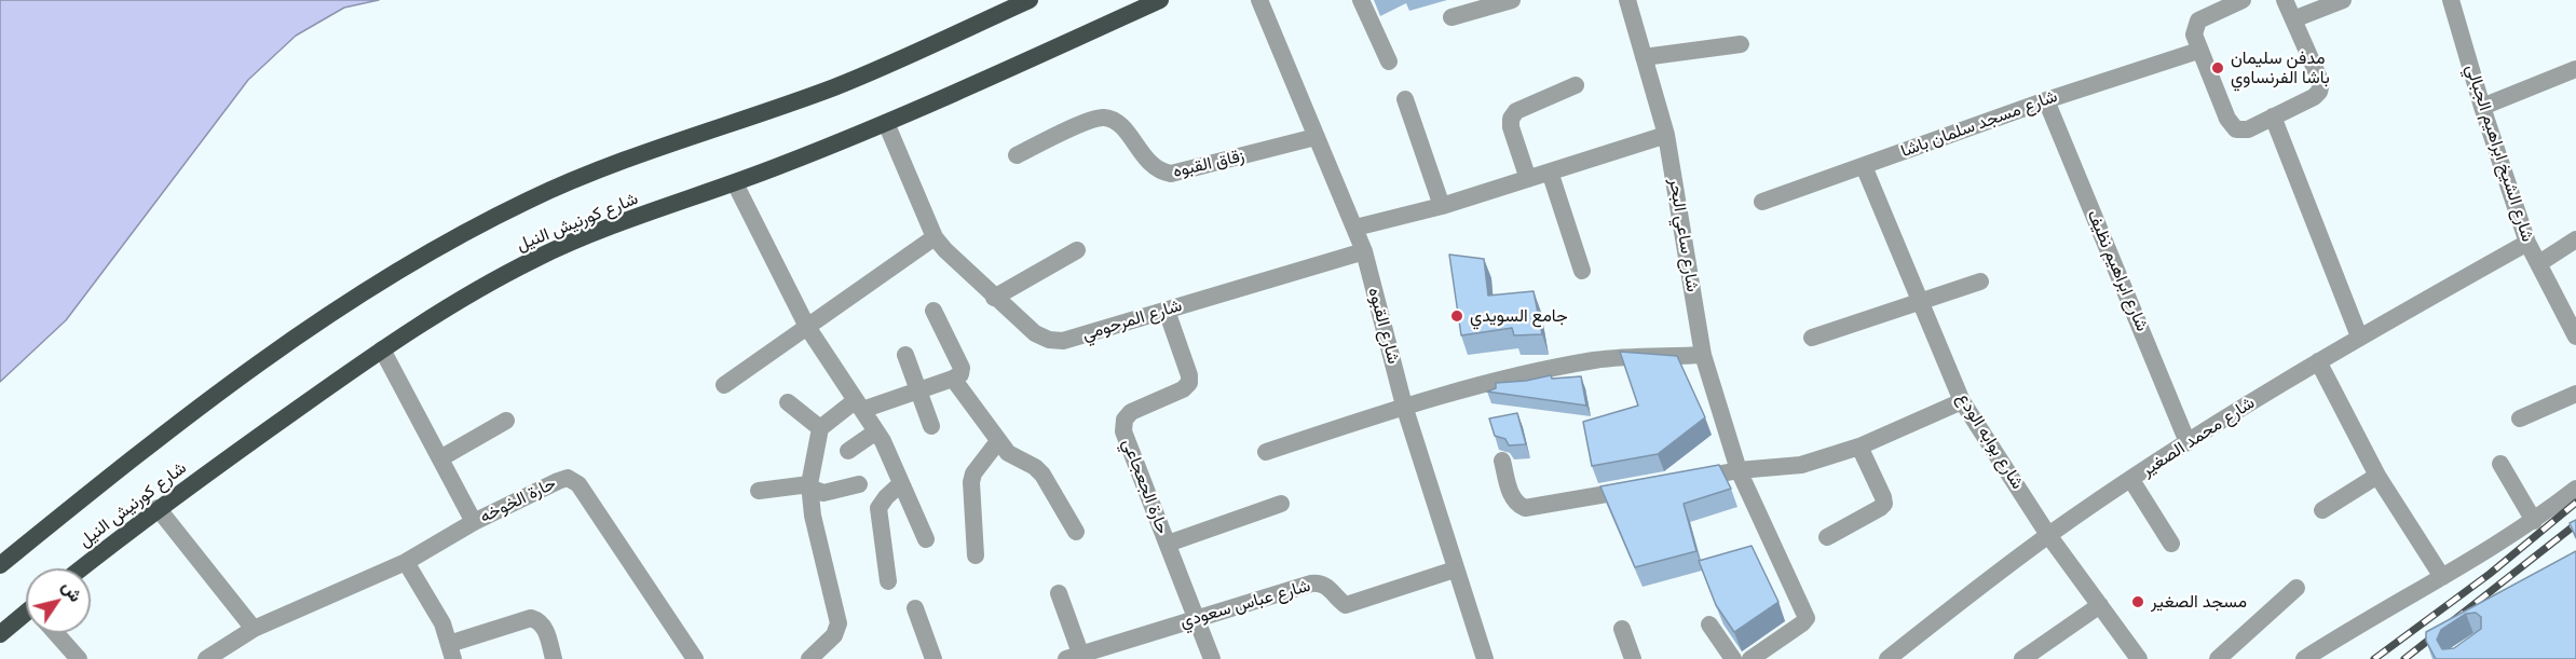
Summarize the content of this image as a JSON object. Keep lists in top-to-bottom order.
{
  "streets": {
    "highway": ["شارع كورنيش النيل"],
    "street": [
      "شارع مسجد سلمان باشا",
      "شارع الشيخ ابراهيم الجبالي",
      "زقاق القبوه",
      "شارع ساعي البحر",
      "شارع ابراهيم نظيف",
      "شارع المرحومي",
      "شارع القبوه",
      "شارع محمد الصغير",
      "شارع بوابه الودع",
      "حارة الجعجاعي",
      "حارة الخوخه",
      "شارع عباس سعودي"
    ]
  },
  "crossings": [
    ["شارع مسجد سلمان باشا", "شارع ابراهيم نظيف"],
    ["شارع مسجد سلمان باشا", "شارع بوابه الودع"],
    ["شارع الشيخ ابراهيم الجبالي", "شارع محمد الصغير"],
    ["زقاق القبوه", "شارع القبوه"],
    ["شارع كورنيش النيل", "شارع المرحومي"],
    ["شارع ابراهيم نظيف", "شارع محمد الصغير"],
    ["شارع المرحومي", "شارع القبوه"],
    ["شارع المرحومي", "حارة الجعجاعي"],
    ["شارع القبوه", "شارع عباس سعودي"],
    ["شارع محمد الصغير", "شارع بوابه الودع"],
    ["حارة الجعجاعي", "شارع عباس سعودي"]
  ],
  "places": ["مدفن سليمان باشا الفرنساوي", "جامع السويدي", "مسجد الصغير"],
  "north": "top right"
}
